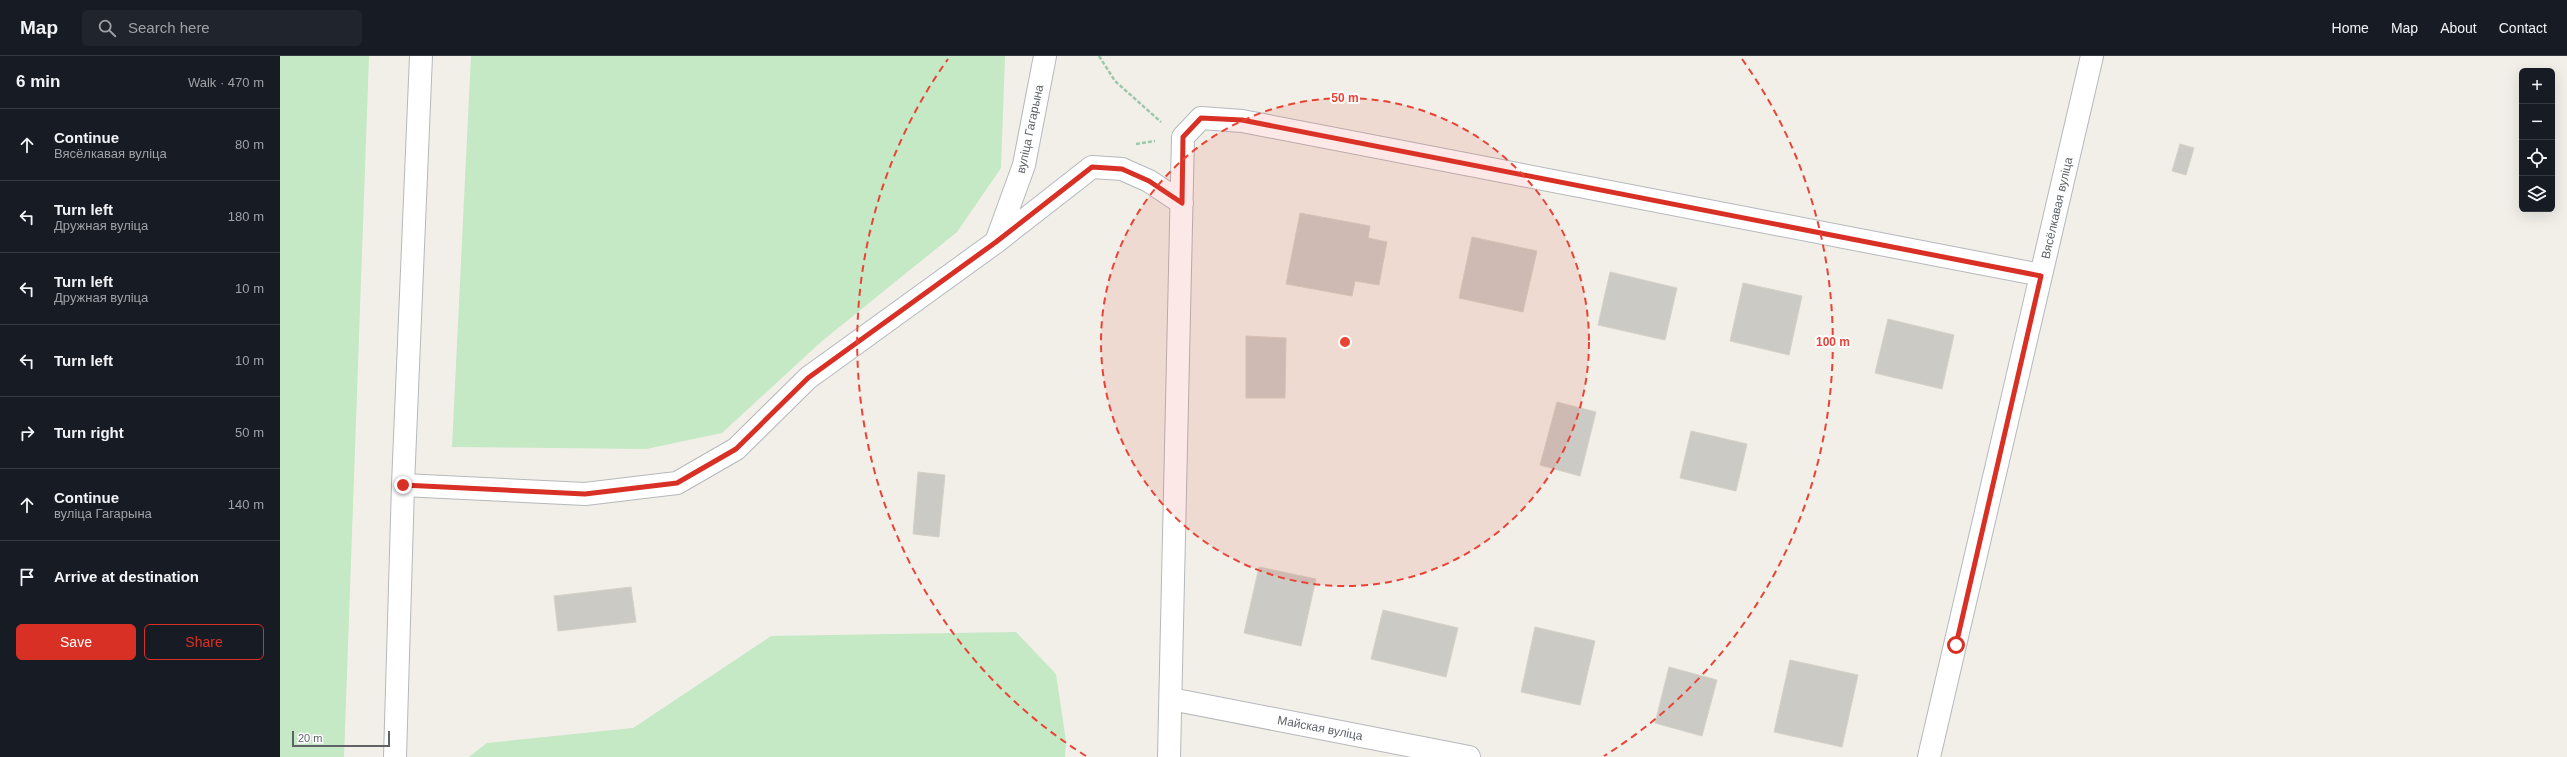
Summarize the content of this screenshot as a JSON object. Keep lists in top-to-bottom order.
{
  "streets": {
    "street": ["вуліца Гагарына", "Вясёлкавая вуліца", "Майская вуліца"]
  },
  "scale_bar": "20 m",
  "page": {
    "header": "Map",
    "search": "Search here",
    "nav": [
      "Home",
      "Map",
      "About",
      "Contact"
    ],
    "heading": ["6 min", "Walk · 470 m"],
    "map_buttons": ["+", "−"],
    "list": [
      ["Continue", "Вясёлкавая вуліца", "80 m"],
      ["Turn left", "Дружная вуліца", "180 m"],
      ["Turn left", "Дружная вуліца", "10 m"],
      ["Turn left", "10 m"],
      ["Turn right", "50 m"],
      ["Continue", "вуліца Гагарына", "140 m"],
      "Arrive at destination"
    ],
    "buttons": ["Save", "Share"],
    "scale": "20 m"
  },
  "rings": ["50 m", "100 m"]
}
